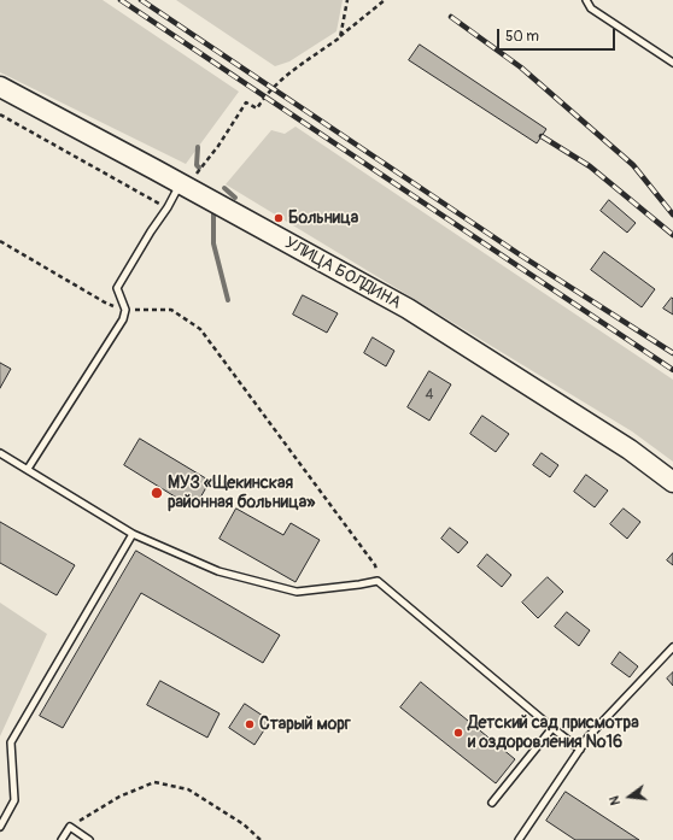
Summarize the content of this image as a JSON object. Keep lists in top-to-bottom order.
{
  "streets": {
    "main road": ["УЛИЦА БОЛДИНА"]
  },
  "places": [
    "Больница",
    "МУЗ «Щекинская районная больница»",
    "Старый морг",
    "Детский сад присмотра и оздоровления №16"
  ],
  "house_numbers": ["4"],
  "scale_bar": "50 m",
  "north": "left"
}
